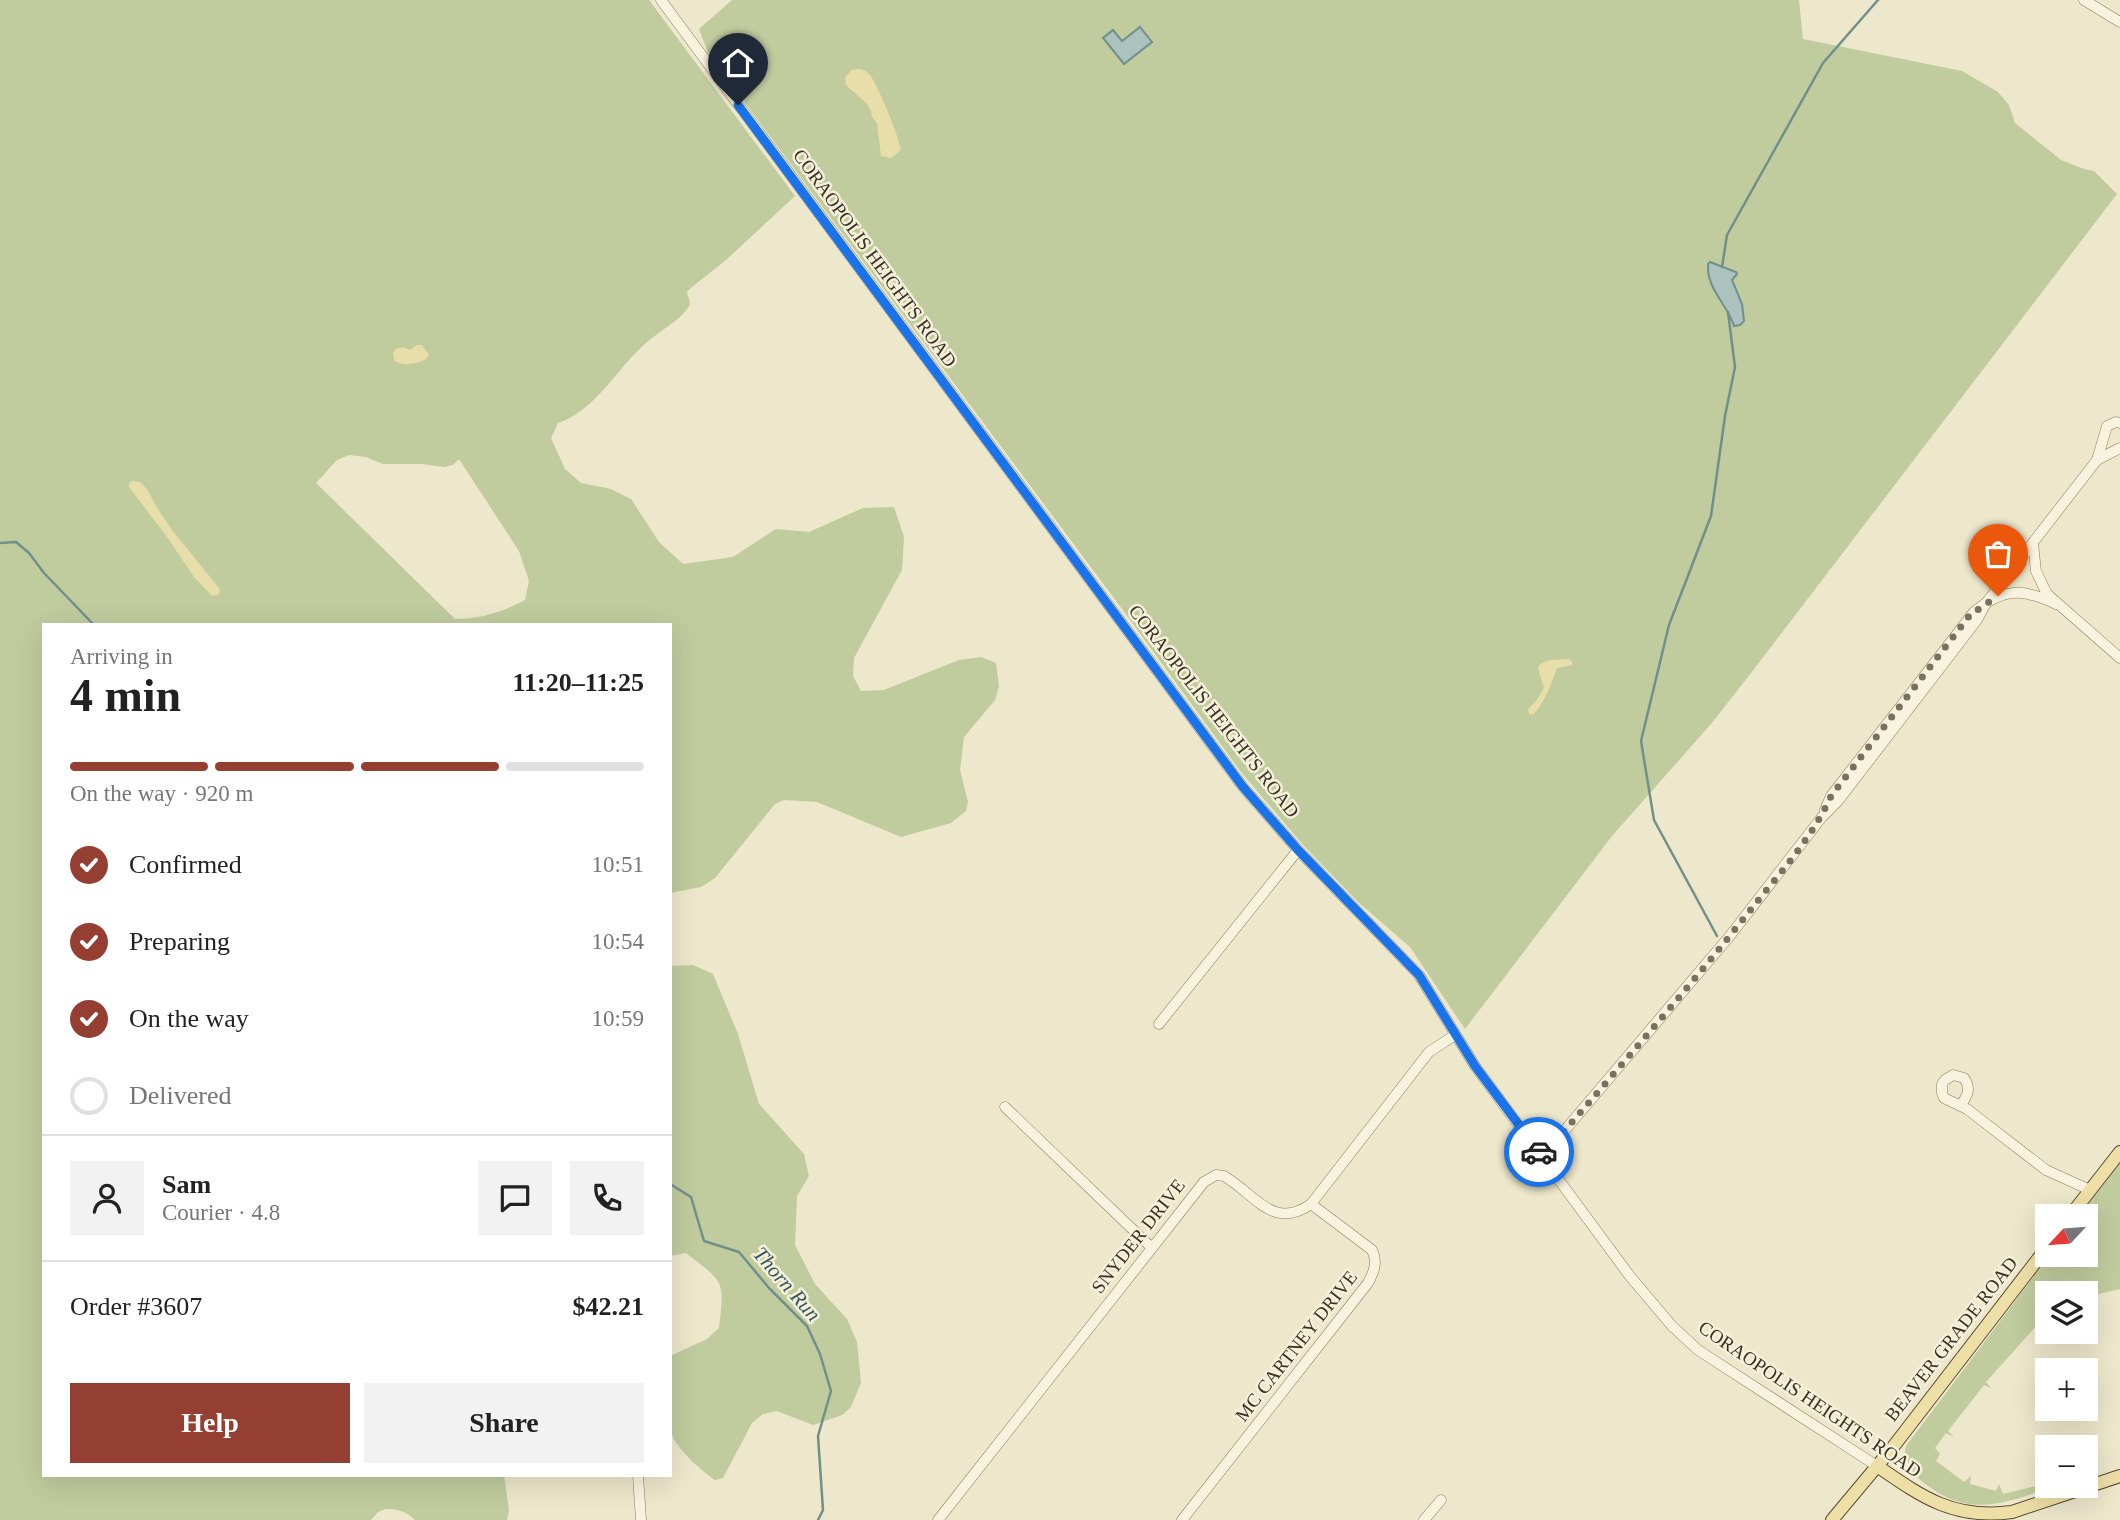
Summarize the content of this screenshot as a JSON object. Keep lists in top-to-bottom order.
{
  "streets": {
    "main road": ["CORAOPOLIS HEIGHTS ROAD", "BEAVER GRADE ROAD"],
    "street": ["SNYDER DRIVE", "MC CARTNEY DRIVE"]
  },
  "crossings": [
    ["CORAOPOLIS HEIGHTS ROAD", "BEAVER GRADE ROAD"],
    ["SNYDER DRIVE", "MC CARTNEY DRIVE"]
  ],
  "water": ["Thorn Run"],
  "north": "bottom left",
  "page": {
    "heading": ["4 min", "Arriving in", "11:20–11:25"],
    "panel": [
      "Sam",
      "Courier · 4.8",
      "Order #3607",
      "$42.21"
    ],
    "bar": "On the way · 920 m",
    "list": [
      ["Confirmed", "10:51"],
      ["Preparing", "10:54"],
      ["On the way", "10:59"],
      "Delivered"
    ],
    "map_buttons": ["+", "−"],
    "buttons": ["Help", "Share"]
  }
}
